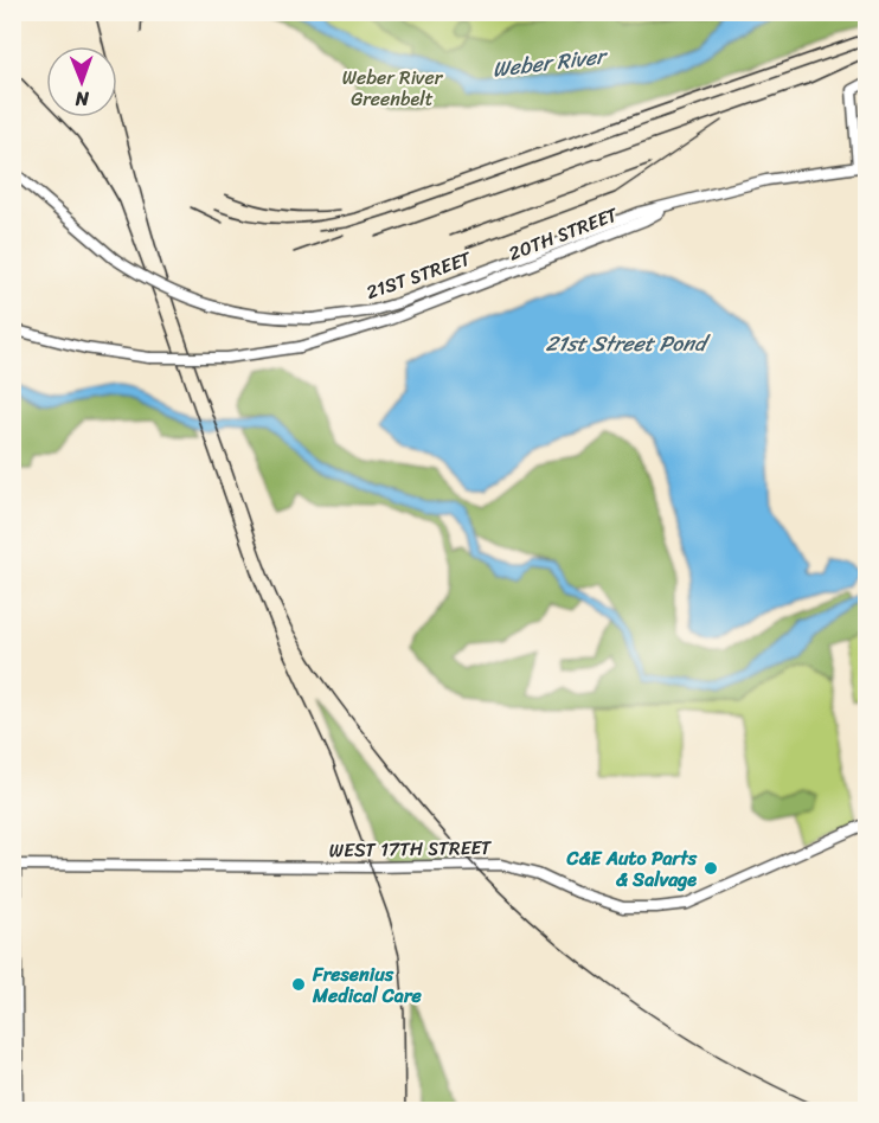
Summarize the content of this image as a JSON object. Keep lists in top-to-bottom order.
{
  "streets": {
    "main road": ["20TH STREET", "21ST STREET", "WEST 17TH STREET"]
  },
  "crossings": [
    ["20TH STREET", "21ST STREET"]
  ],
  "water": ["Weber River", "21st Street Pond"],
  "parks": ["Weber River Greenbelt"],
  "places": ["C&E Auto Parts & Salvage", "Fresenius Medical Care"],
  "north": "bottom"
}
